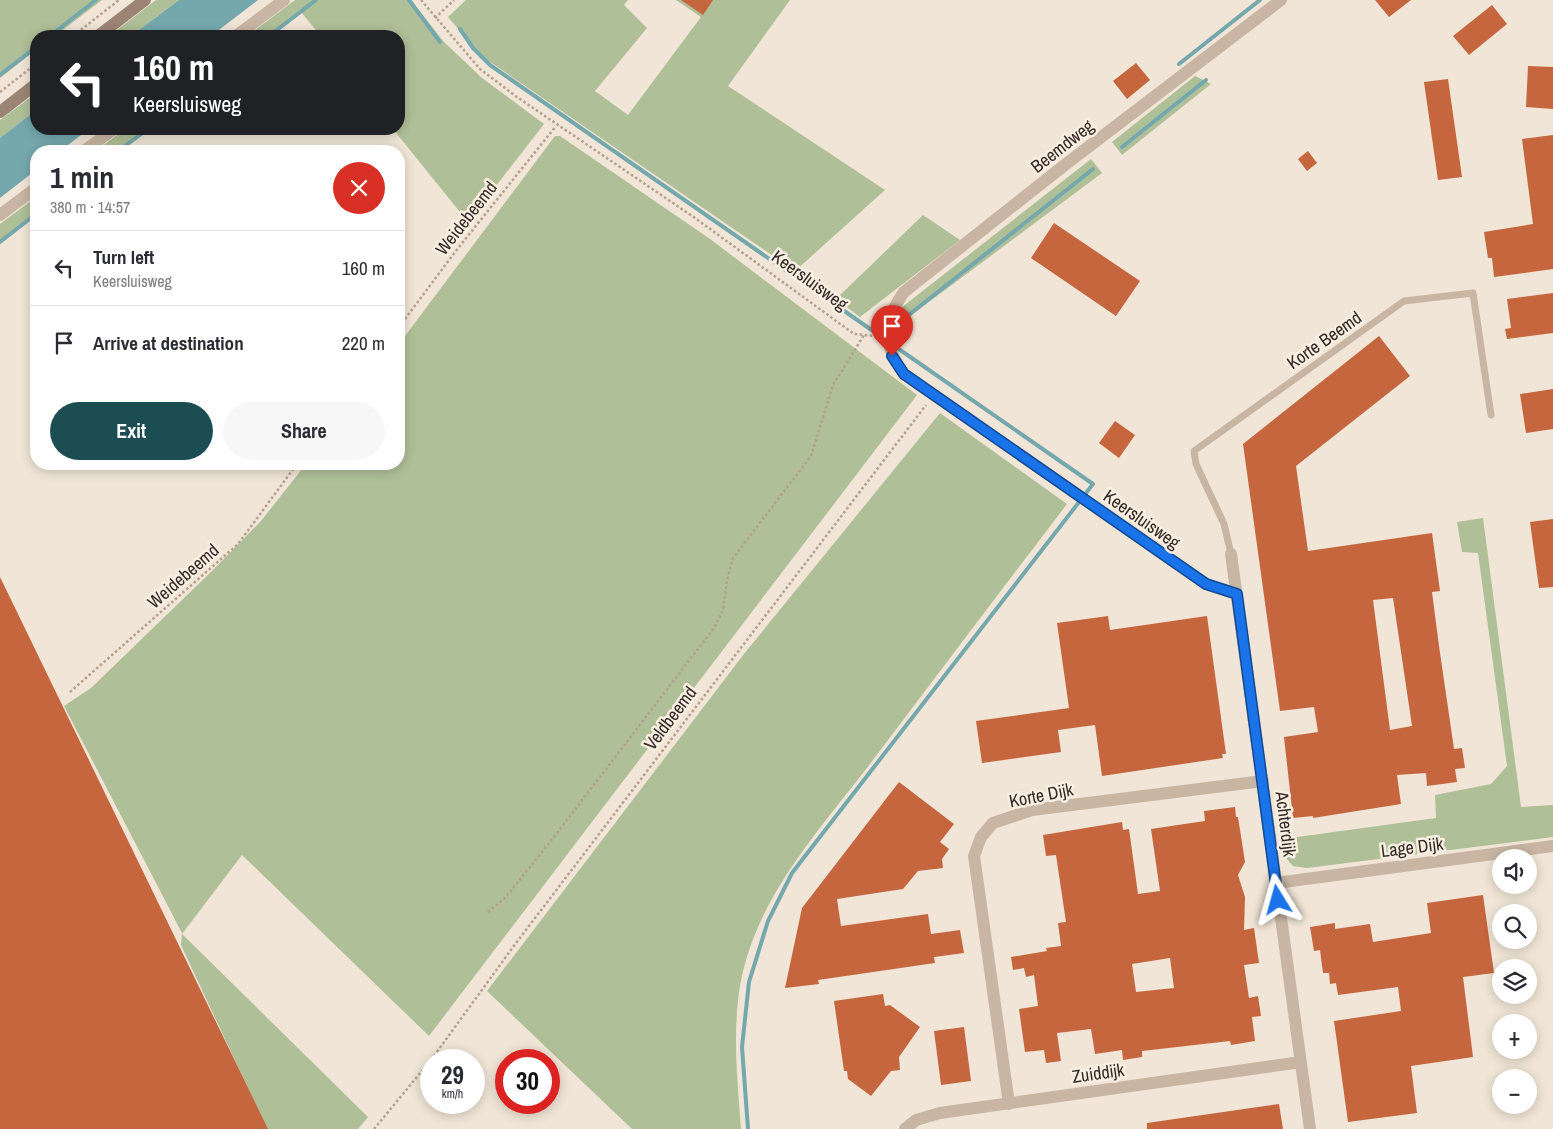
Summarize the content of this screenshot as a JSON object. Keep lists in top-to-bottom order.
{
  "streets": {
    "street": [
      "Beemdweg",
      "Keersluisweg",
      "Korte Dijk",
      "Achterdijk",
      "Lage Dijk",
      "Zuiddijk"
    ],
    "lane": ["Korte Beemd"],
    "path": ["Weidebeemd", "Veldbeemd"]
  },
  "crossings": [
    ["Beemdweg", "Keersluisweg"],
    ["Weidebeemd", "Keersluisweg"],
    ["Keersluisweg", "Veldbeemd"],
    ["Keersluisweg", "Achterdijk"],
    ["Korte Beemd", "Achterdijk"],
    ["Korte Dijk", "Achterdijk"],
    ["Korte Dijk", "Zuiddijk"],
    ["Achterdijk", "Lage Dijk"],
    ["Achterdijk", "Zuiddijk"]
  ],
  "page": {
    "turn": ["160 m", "Keersluisweg"],
    "heading": ["1 min", "380 m · 14:57"],
    "list": [
      {
        "name": "Turn left",
        "note": "Keersluisweg",
        "value": "160 m"
      },
      {
        "name": "Arrive at destination",
        "value": "220 m"
      }
    ],
    "buttons": ["Exit", "Share"],
    "map_buttons": ["+", "−"],
    "speed": "29 km/h",
    "limit": "30"
  }
}
